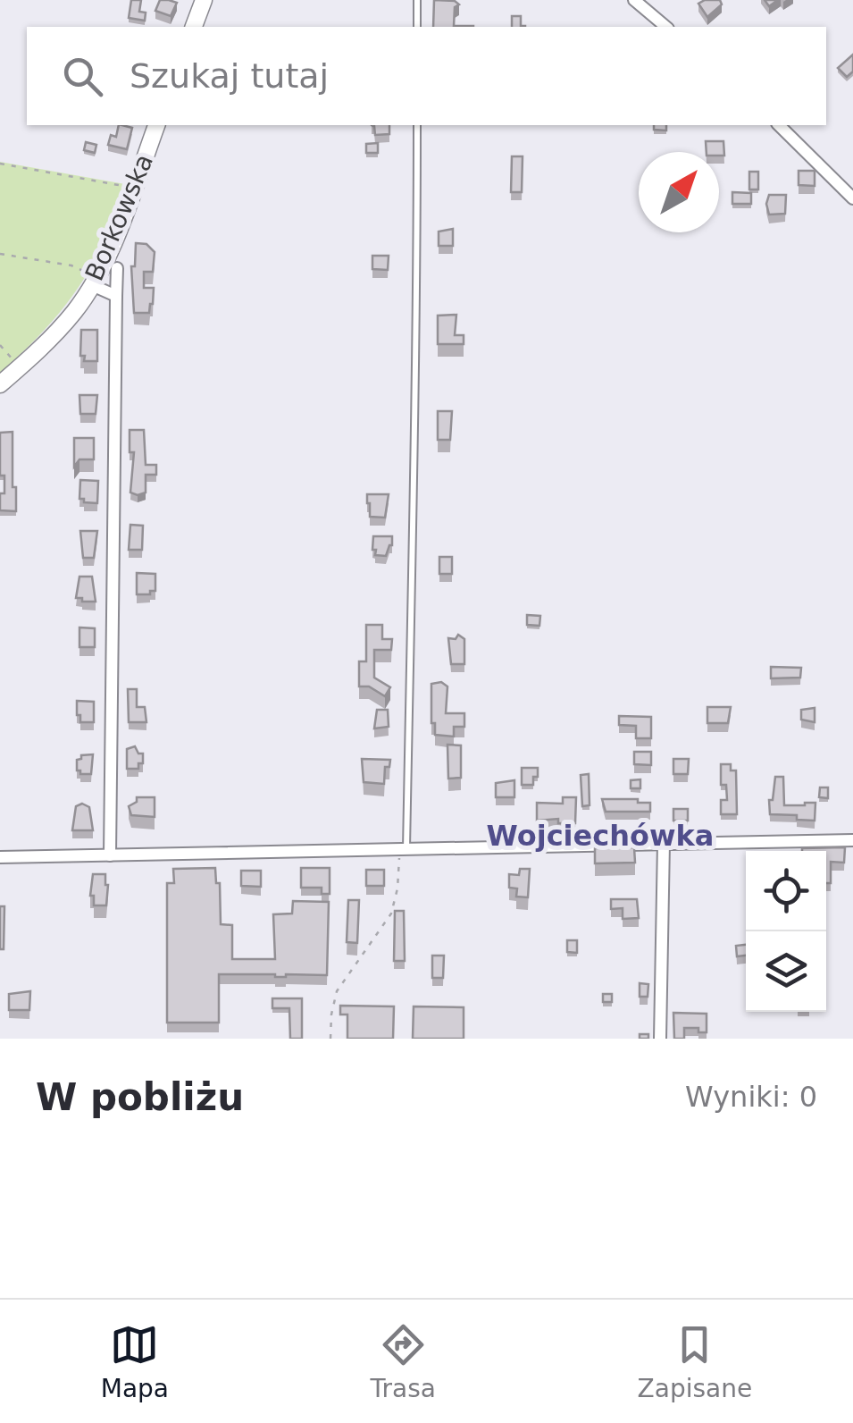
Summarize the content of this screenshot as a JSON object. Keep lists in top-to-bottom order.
{
  "streets": {
    "street": ["Borkowska"]
  },
  "districts": ["Wojciechówka"],
  "north": "top right",
  "page": {
    "search": "Szukaj tutaj",
    "heading": ["W pobliżu", "Wyniki: 0"],
    "nav": ["Mapa", "Trasa", "Zapisane"]
  }
}
